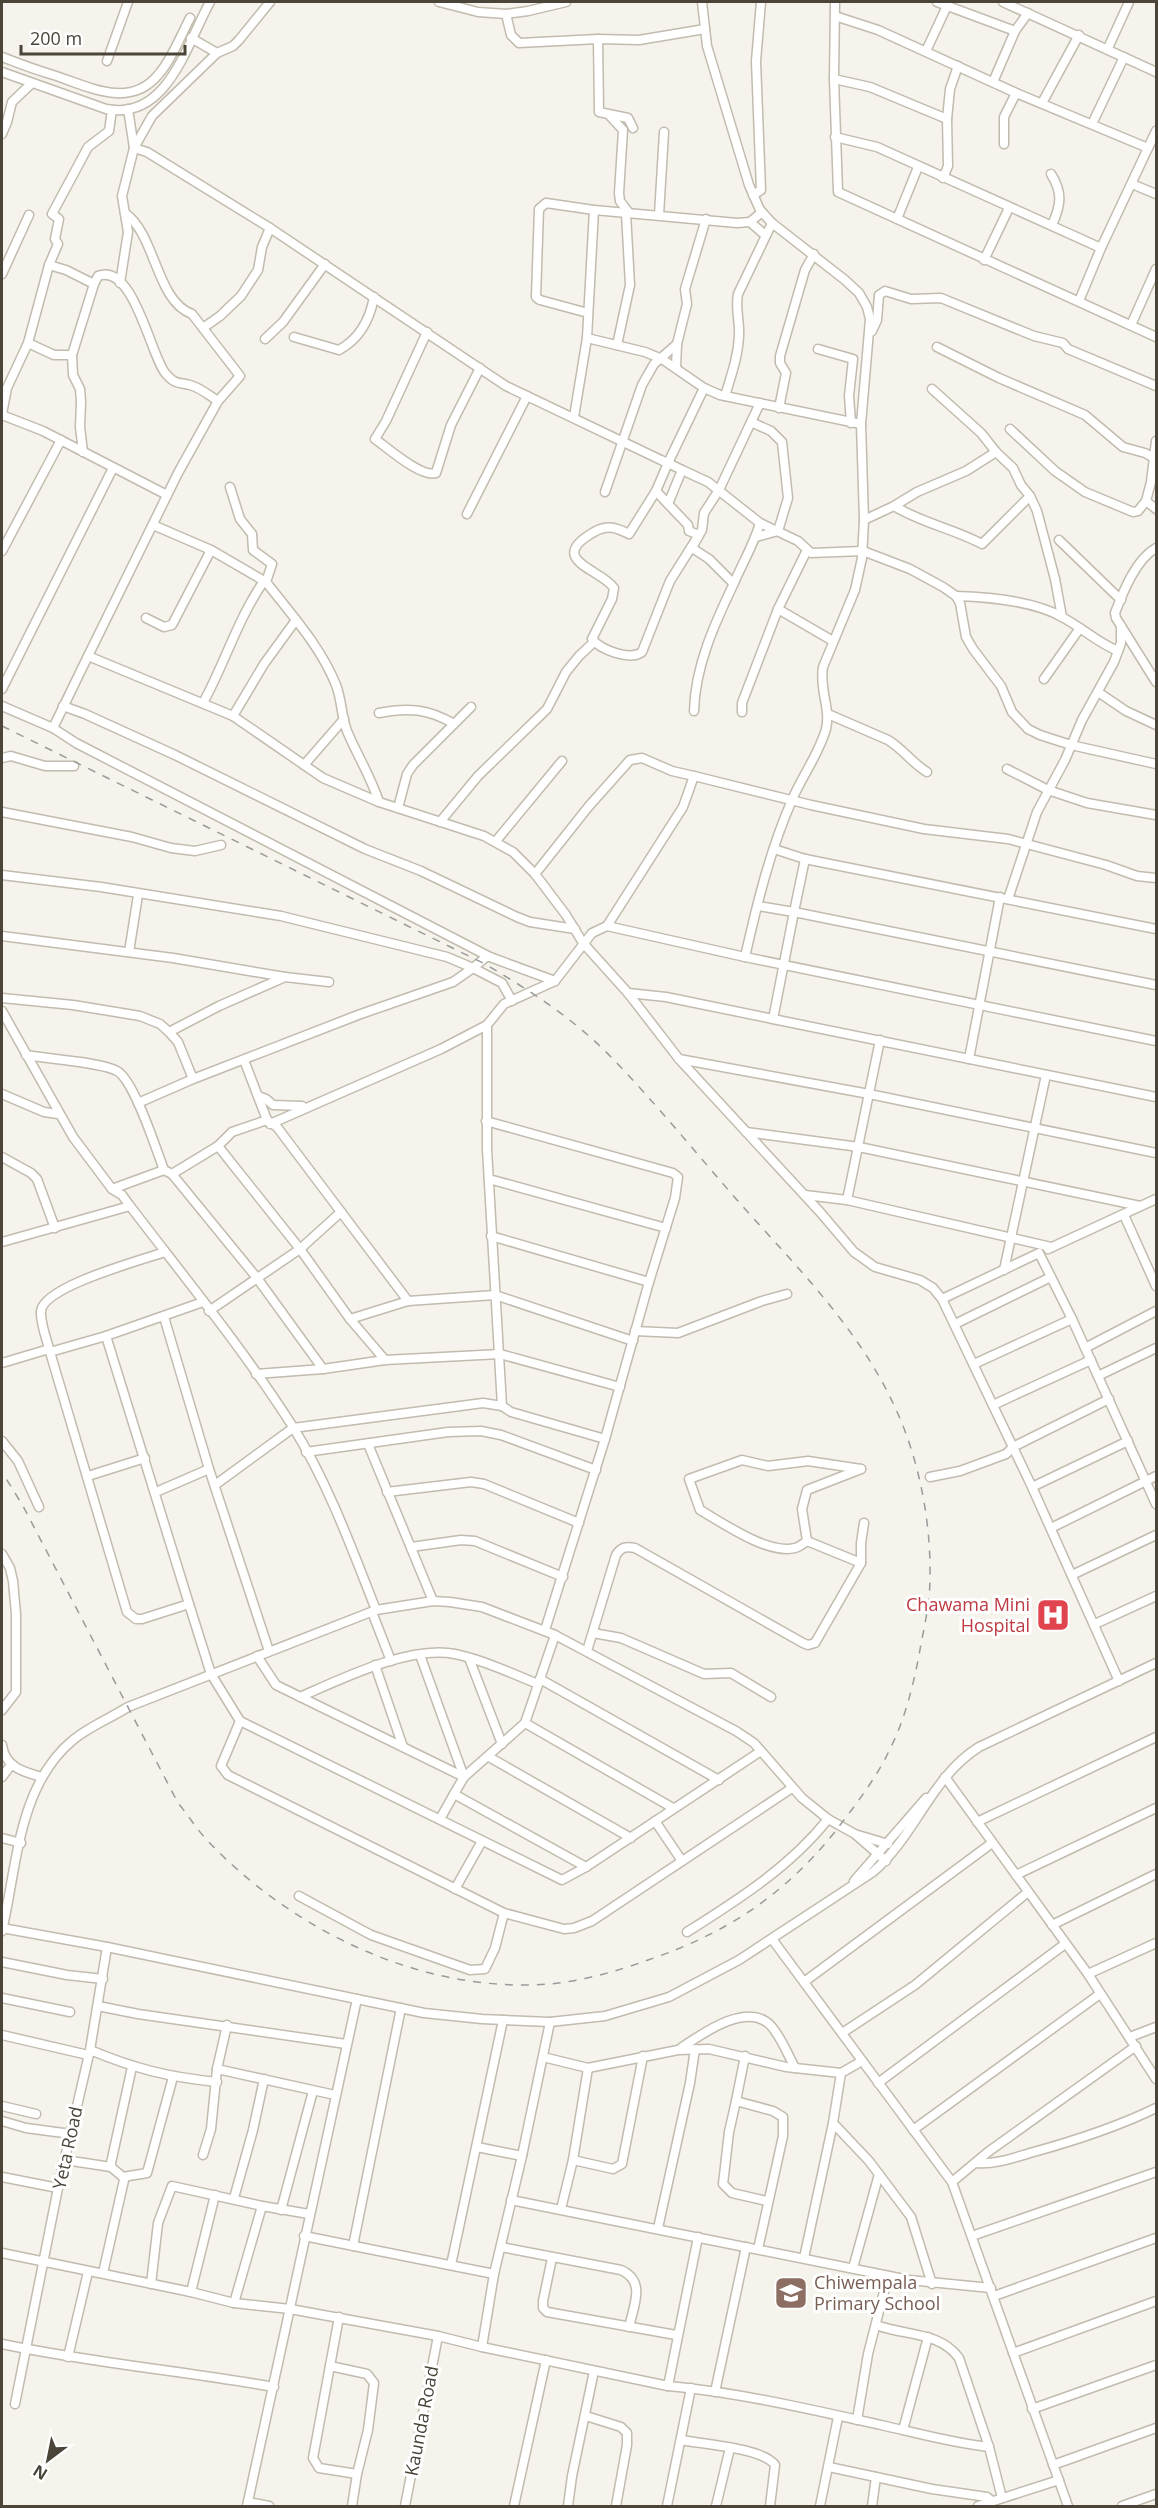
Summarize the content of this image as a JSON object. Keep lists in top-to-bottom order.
{
  "streets": {
    "street": ["Yeta Road", "Kaunda Road"]
  },
  "places": {
    "hospital": ["Chawama Mini Hospital"],
    "school or university": ["Chiwempala Primary School"]
  },
  "scale_bar": "200 m",
  "north": "bottom left"
}
